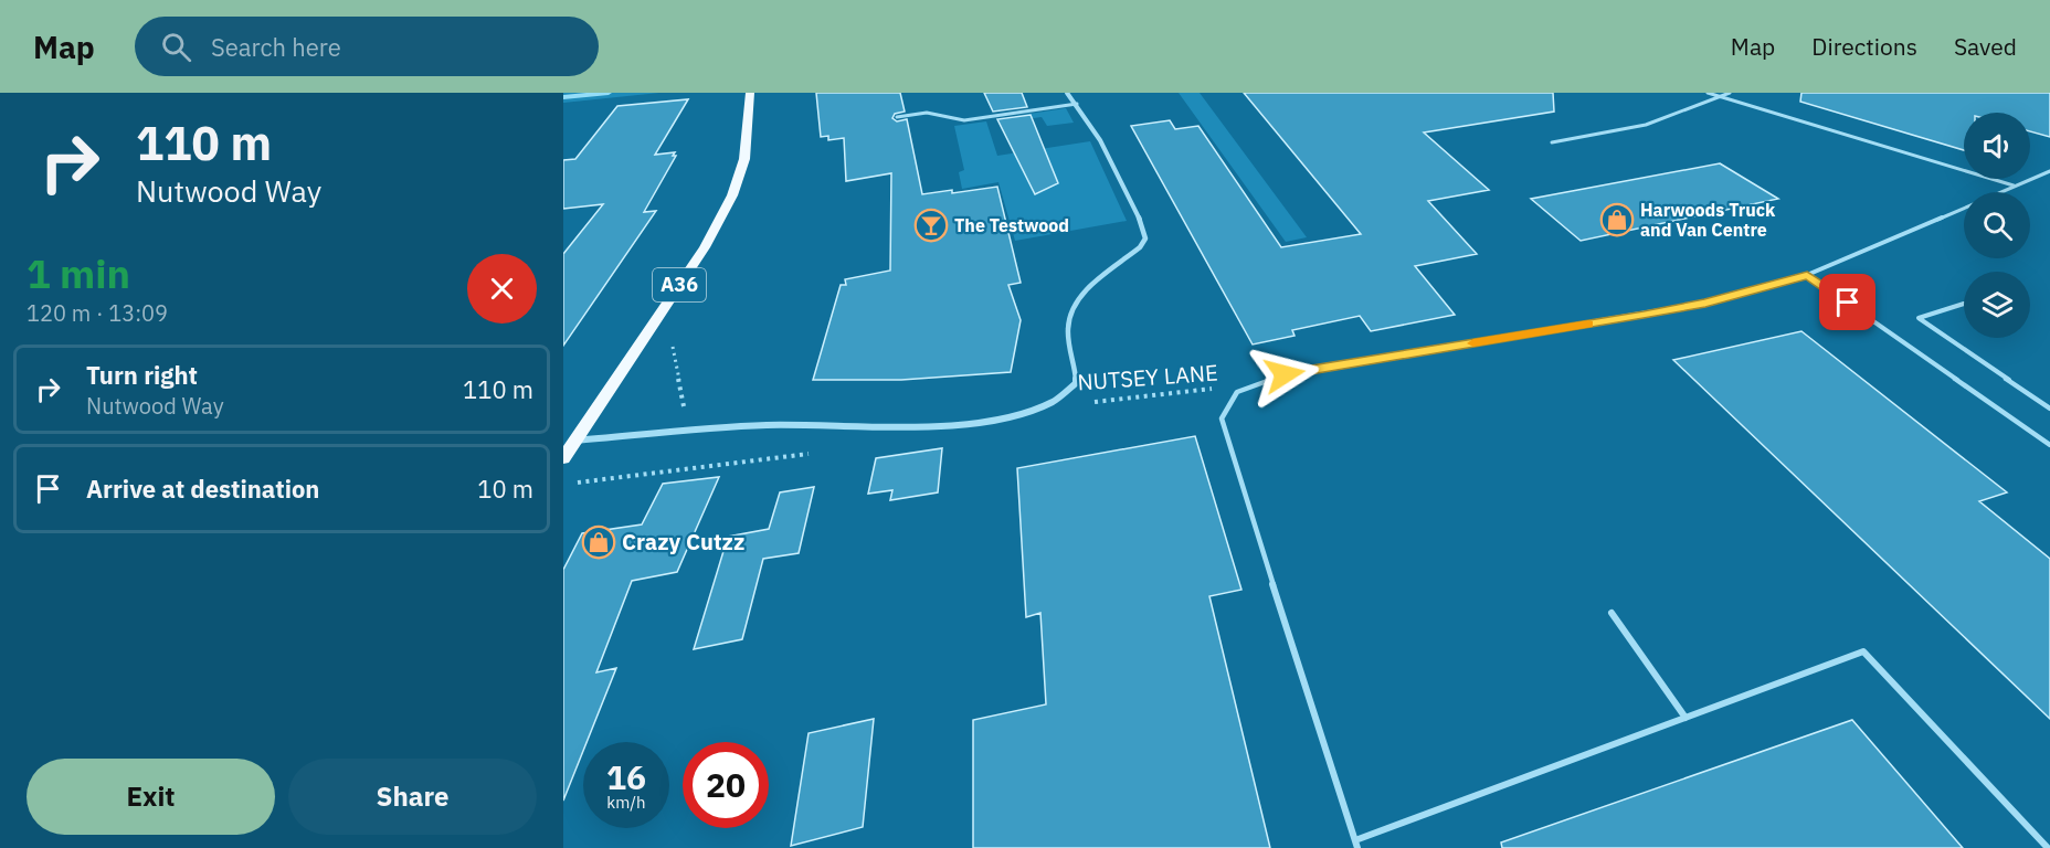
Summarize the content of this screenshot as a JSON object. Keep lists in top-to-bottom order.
{
  "streets": {
    "main road": ["A36"],
    "street": ["NUTSEY LANE"]
  },
  "crossings": [
    ["A36", "NUTSEY LANE"]
  ],
  "places": {
    "shop": ["Harwoods Truck and Van Centre", "Crazy Cutzz"],
    "bar": ["The Testwood"]
  },
  "page": {
    "header": "Map",
    "search": "Search here",
    "nav": ["Map", "Directions", "Saved"],
    "turn": ["110 m", "Nutwood Way"],
    "heading": ["1 min", "120 m · 13:09"],
    "list": [
      {
        "name": "Turn right",
        "note": "Nutwood Way",
        "value": "110 m"
      },
      {
        "name": "Arrive at destination",
        "value": "10 m"
      }
    ],
    "speed": "16 km/h",
    "limit": "20",
    "buttons": ["Exit", "Share"]
  }
}
